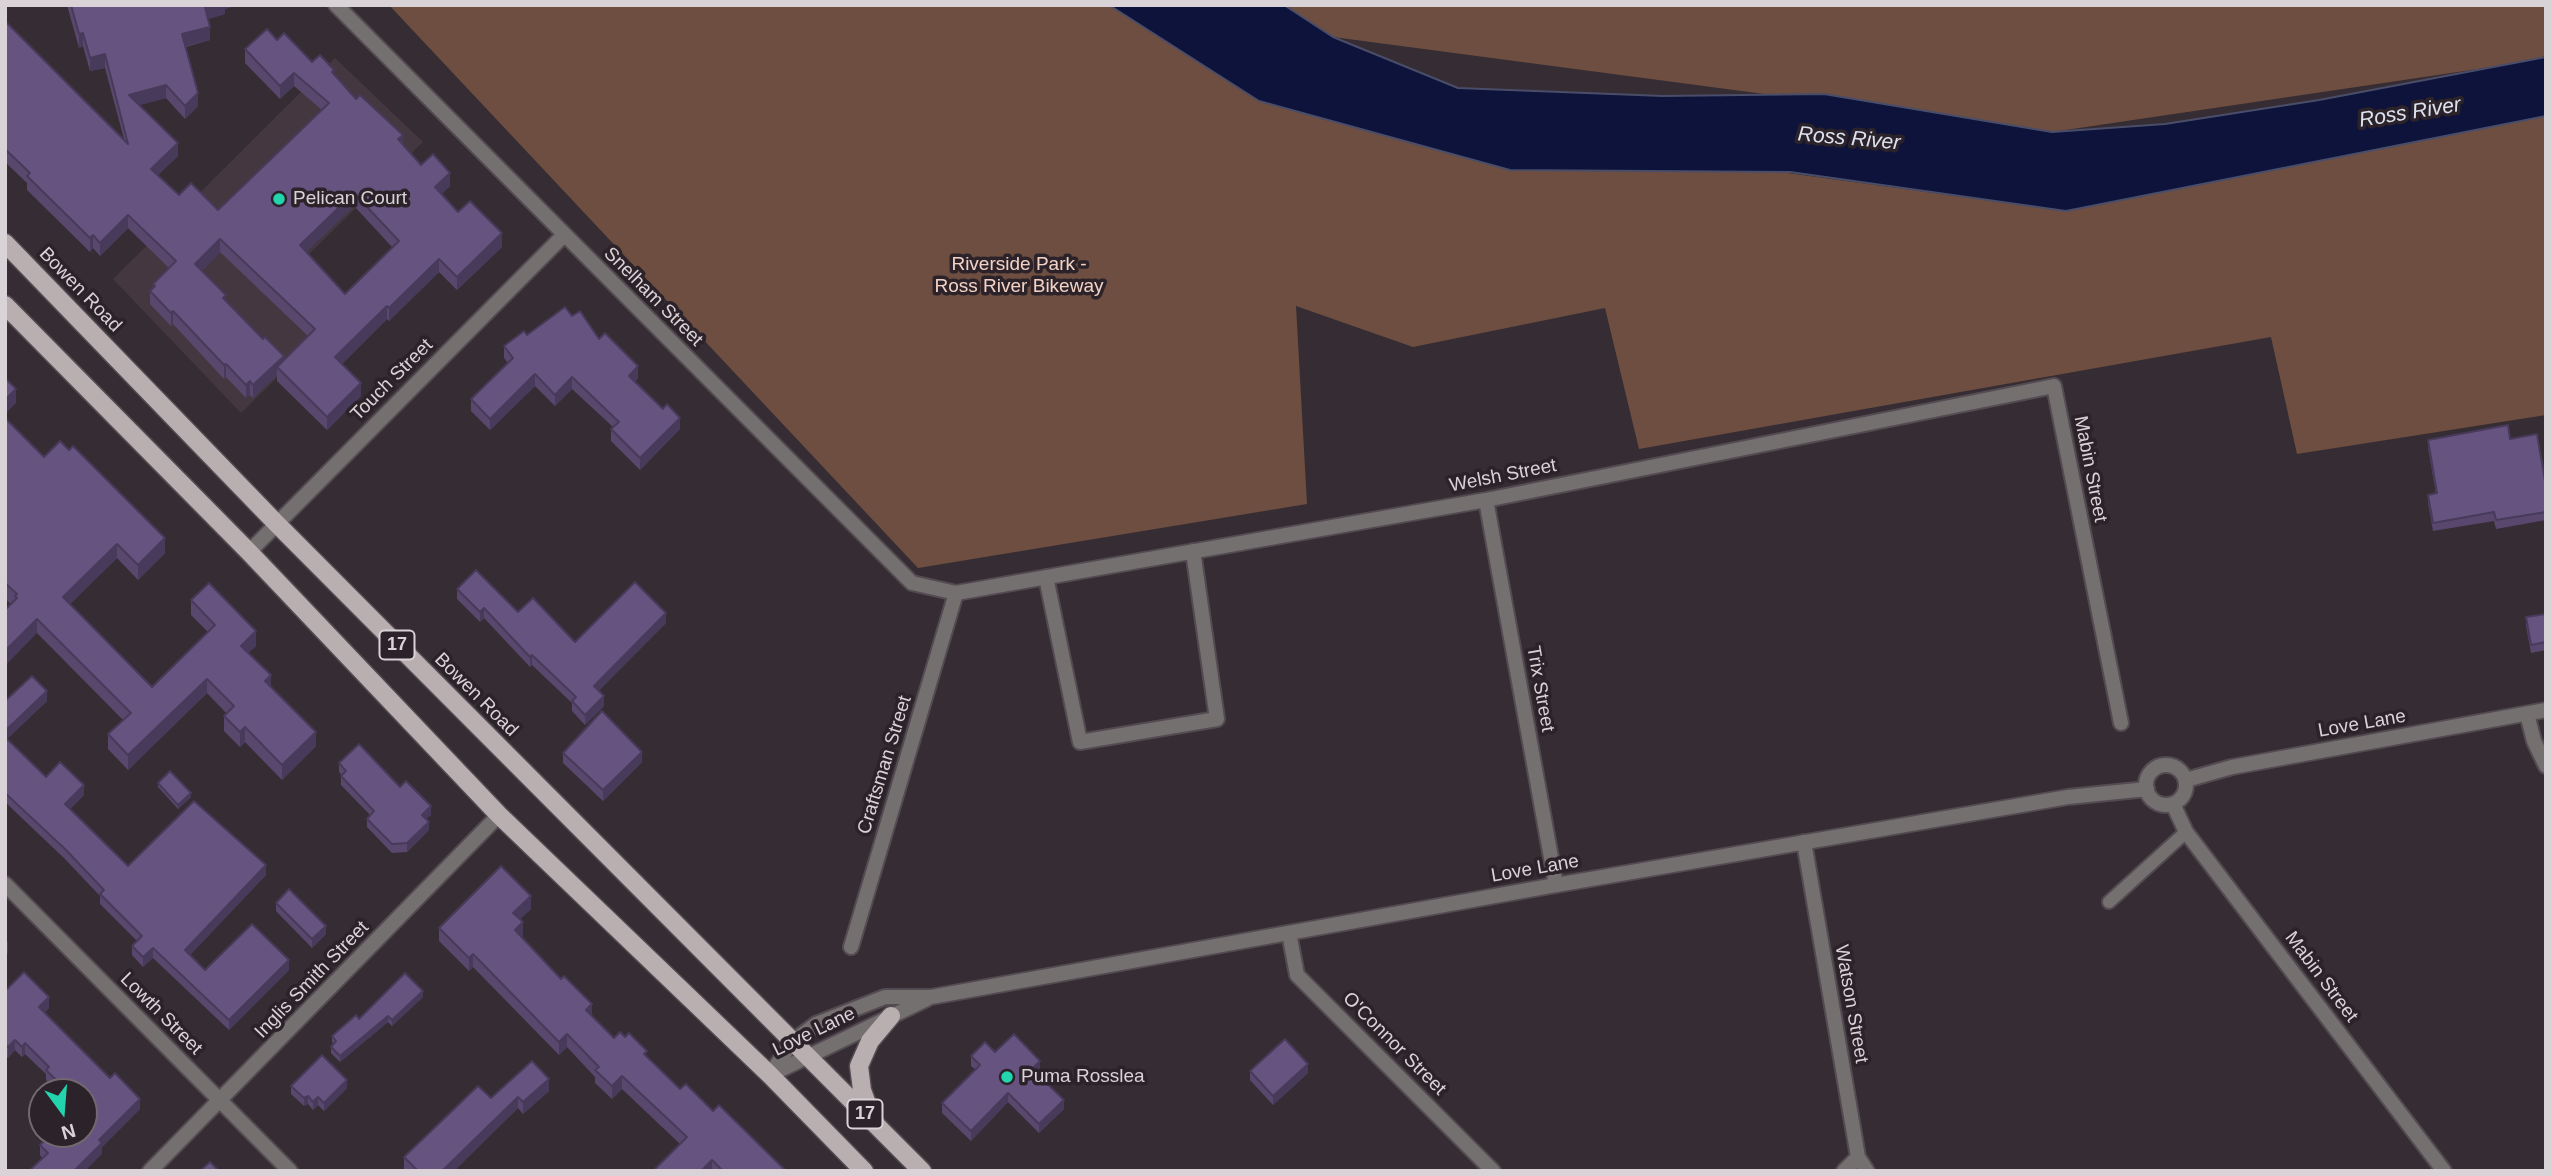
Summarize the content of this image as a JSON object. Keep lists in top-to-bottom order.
{
  "streets": {
    "main road": ["Bowen Road", "17"],
    "street": [
      "Snelham Street",
      "Touch Street",
      "Mabin Street",
      "Welsh Street",
      "Trix Street",
      "Love Lane",
      "Craftsman Street",
      "Inglis Smith Street",
      "Watson Street",
      "Lowth Street",
      "O'Connor Street"
    ]
  },
  "crossings": [
    ["Bowen Road", "Touch Street"],
    ["Bowen Road", "Love Lane"],
    ["Snelham Street", "Touch Street"],
    ["Snelham Street", "Welsh Street"],
    ["Snelham Street", "Craftsman Street"],
    ["Touch Street", "17"],
    ["Mabin Street", "Welsh Street"],
    ["Mabin Street", "Love Lane"],
    ["Welsh Street", "Trix Street"],
    ["Welsh Street", "Craftsman Street"],
    ["17", "Love Lane"],
    ["17", "Inglis Smith Street"],
    ["Trix Street", "Love Lane"],
    ["Love Lane", "Watson Street"],
    ["Love Lane", "O'Connor Street"],
    ["Inglis Smith Street", "Lowth Street"]
  ],
  "water": ["Ross River"],
  "parks": ["Riverside Park - Ross River Bikeway"],
  "places": ["Pelican Court", "Puma Rosslea"],
  "north": "bottom"
}
